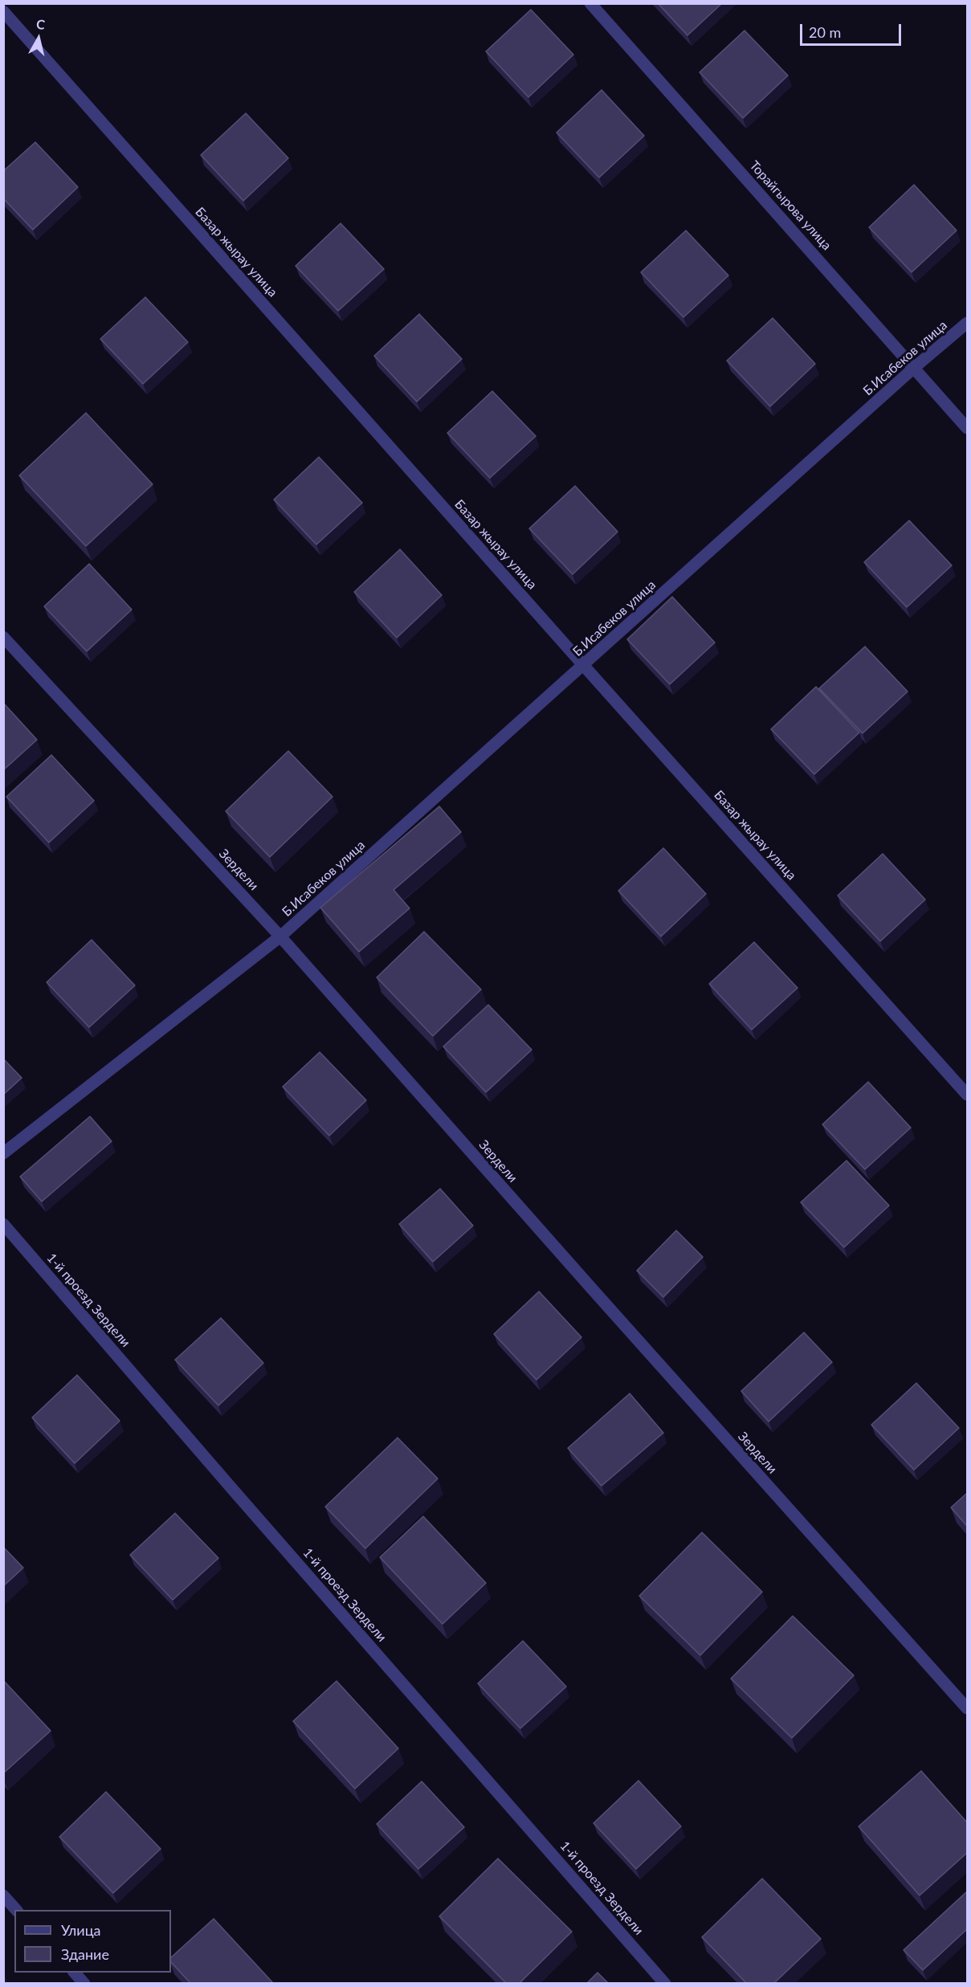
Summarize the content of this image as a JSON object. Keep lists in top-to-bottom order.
{
  "streets": {
    "street": [
      "Торайгырова улица",
      "Базар жырау улица",
      "Б.Исабеков улица",
      "Зердели",
      "1-й проезд Зердели"
    ]
  },
  "crossings": [
    ["Торайгырова улица", "Б.Исабеков улица"],
    ["Базар жырау улица", "Б.Исабеков улица"],
    ["Б.Исабеков улица", "Зердели"]
  ],
  "legend": ["Улица", "Здание"],
  "scale_bar": "20 m",
  "north": "top"
}
